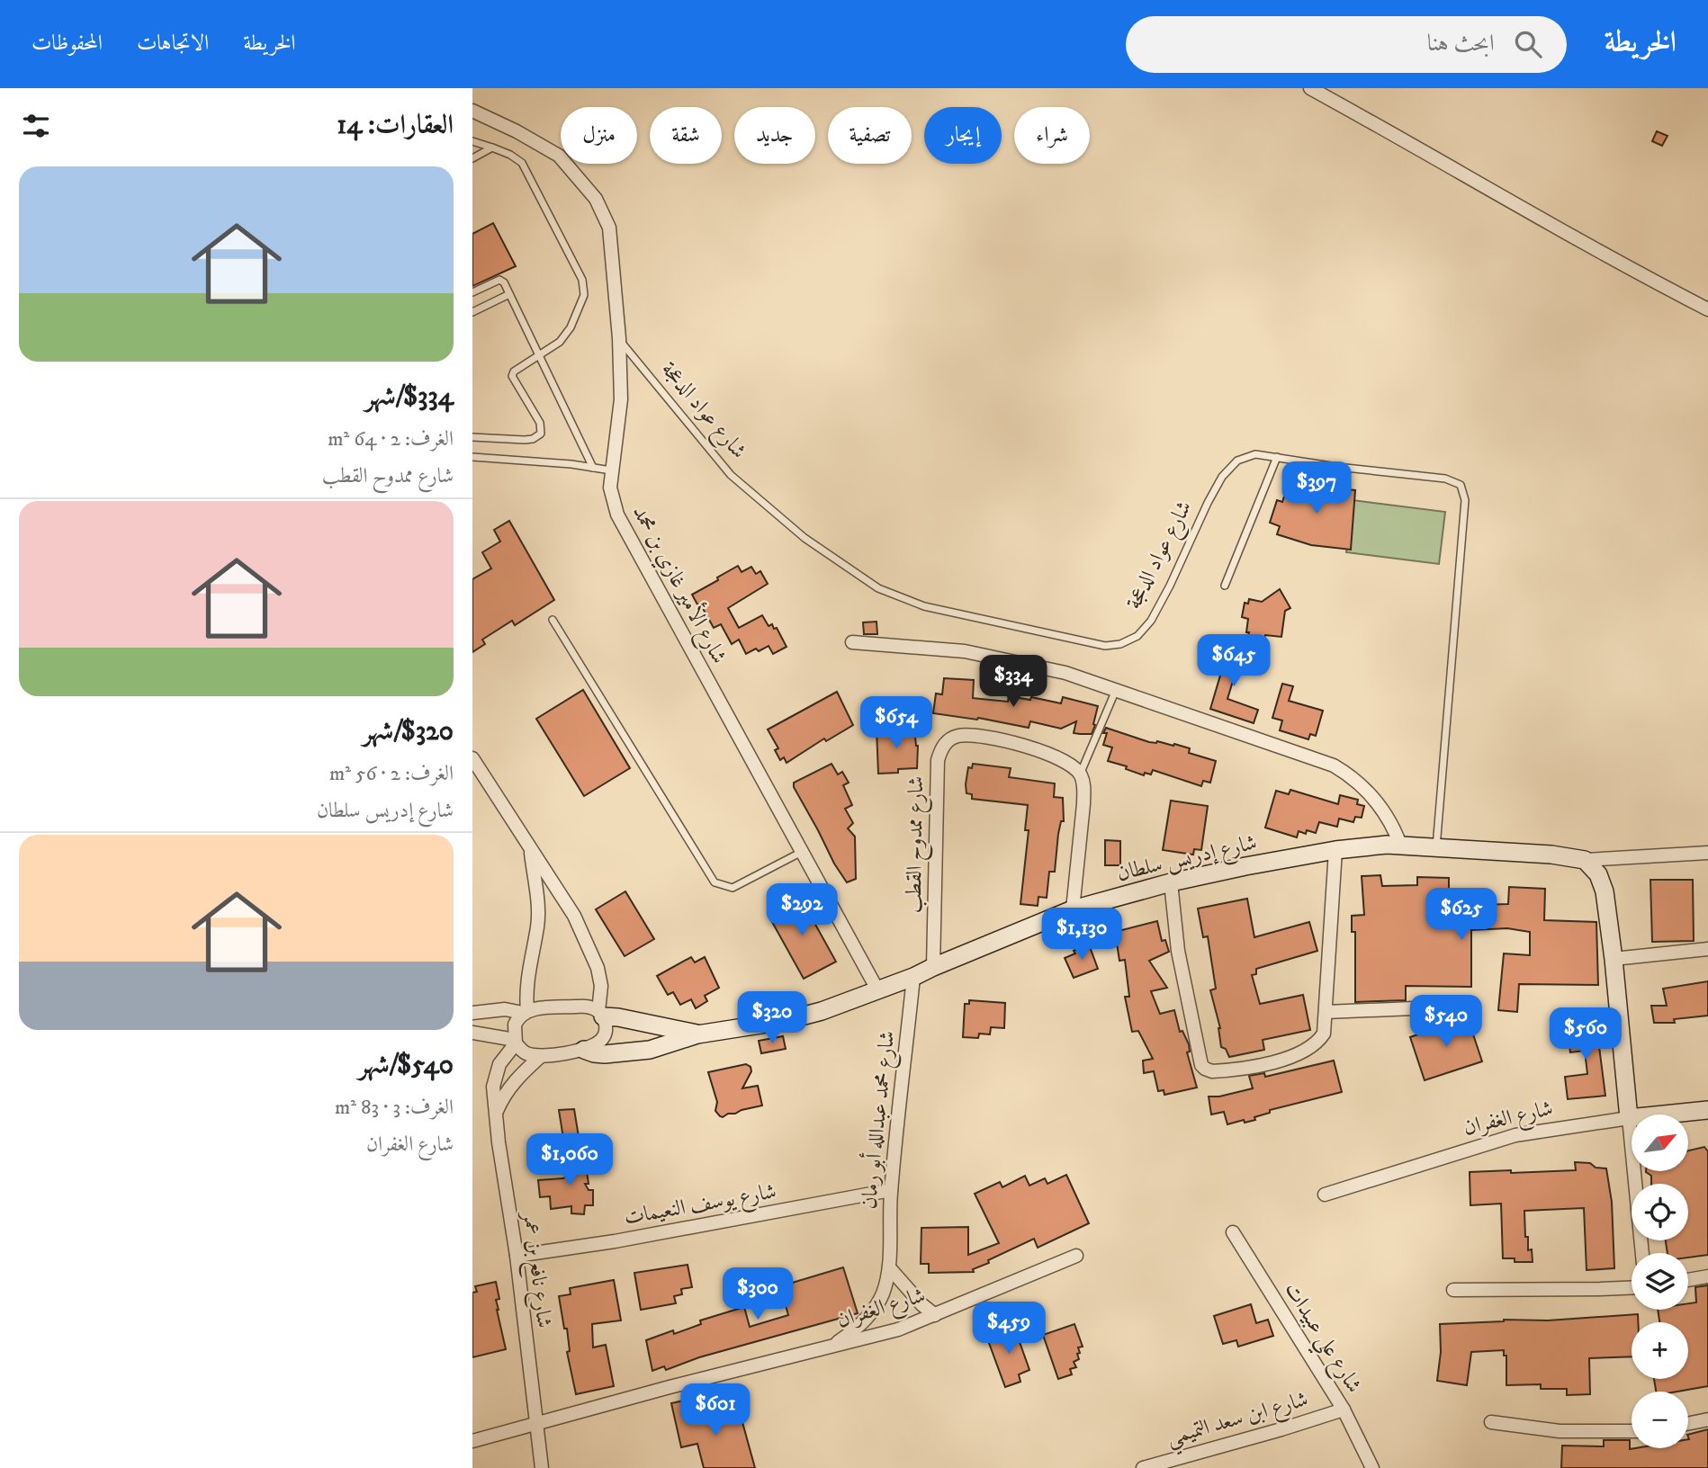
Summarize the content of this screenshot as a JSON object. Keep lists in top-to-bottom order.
{
  "streets": {
    "street": [
      "شارع الأمير غازي بن محمد",
      "شارع ممدوح القطب",
      "شارع إدريس سلطان",
      "شارع الغفران",
      "شارع محمد عبدالله أبو رمان",
      "شارع يوسف النعيمات",
      "شارع نافع بن عمر",
      "شارع علي عبيدات",
      "شارع ابن سعد التميمي"
    ],
    "lane": ["شارع عواد الدعجة"]
  },
  "crossings": [
    ["شارع عواد الدعجة", "شارع الأمير غازي بن محمد"],
    ["شارع عواد الدعجة", "شارع إدريس سلطان"],
    ["شارع الأمير غازي بن محمد", "شارع إدريس سلطان"],
    ["شارع ممدوح القطب", "شارع إدريس سلطان"],
    ["شارع إدريس سلطان", "شارع محمد عبدالله أبو رمان"],
    ["شارع الغفران", "شارع محمد عبدالله أبو رمان"],
    ["شارع الغفران", "شارع نافع بن عمر"],
    ["شارع محمد عبدالله أبو رمان", "شارع يوسف النعيمات"],
    ["شارع يوسف النعيمات", "شارع نافع بن عمر"],
    ["شارع علي عبيدات", "شارع ابن سعد التميمي"]
  ],
  "north": "top right",
  "page": {
    "header": "الخريطة",
    "search": "ابحث هنا",
    "nav": ["الخريطة", "الاتجاهات", "المحفوظات"],
    "heading": "العقارات: 14",
    "chip": [
      "شراء",
      "إيجار",
      "تصفية",
      "جديد",
      "شقة",
      "منزل"
    ],
    "list": [
      {
        "name": "$334/شهر",
        "note": "الغرف: 2 · 64 m² · شارع ممدوح القطب"
      },
      {
        "name": "$320/شهر",
        "note": "الغرف: 2 · 56 m² · شارع إدريس سلطان"
      },
      {
        "name": "$540/شهر",
        "note": "الغرف: 3 · 83 m² · شارع الغفران"
      }
    ],
    "price": [
      "$397",
      "$645",
      "$334",
      "$654",
      "$292",
      "$625",
      "$1,130",
      "$320",
      "$540",
      "$560",
      "$1,060",
      "$300",
      "$459",
      "$601"
    ],
    "map_buttons": ["+", "−"]
  }
}
